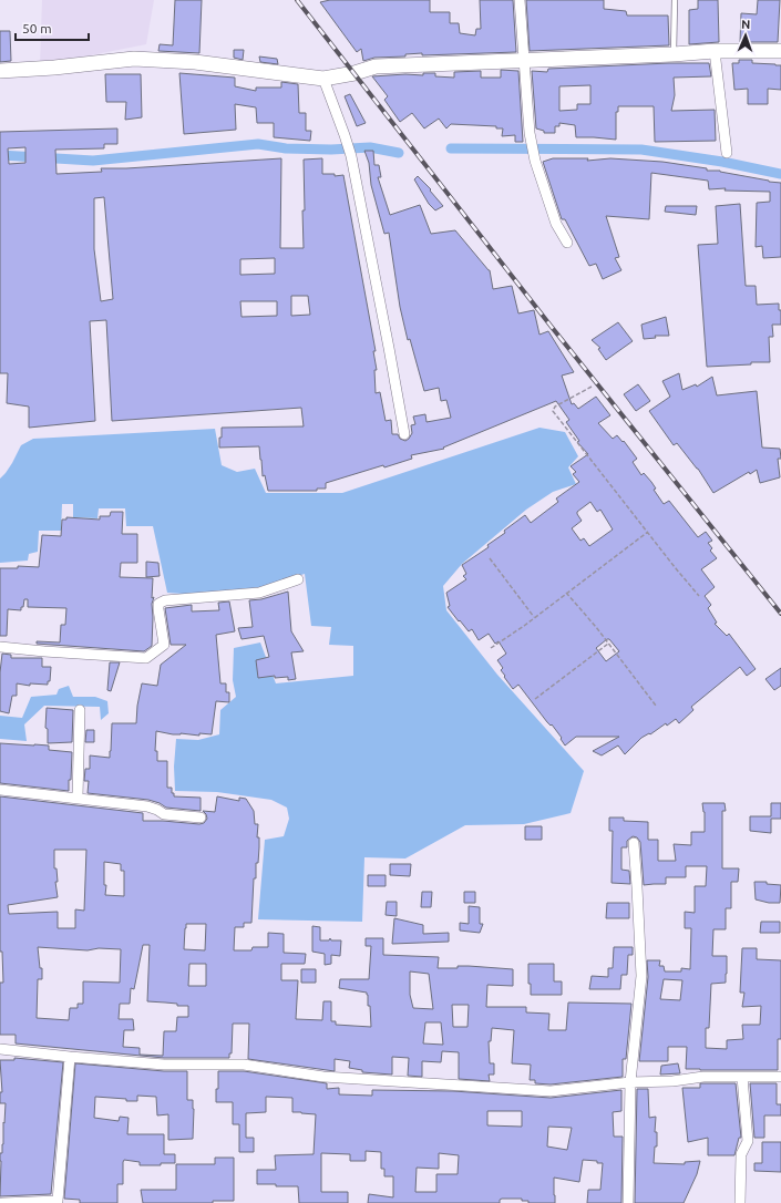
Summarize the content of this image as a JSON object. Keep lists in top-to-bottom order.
{
  "scale_bar": "50 m",
  "north": "top"
}
